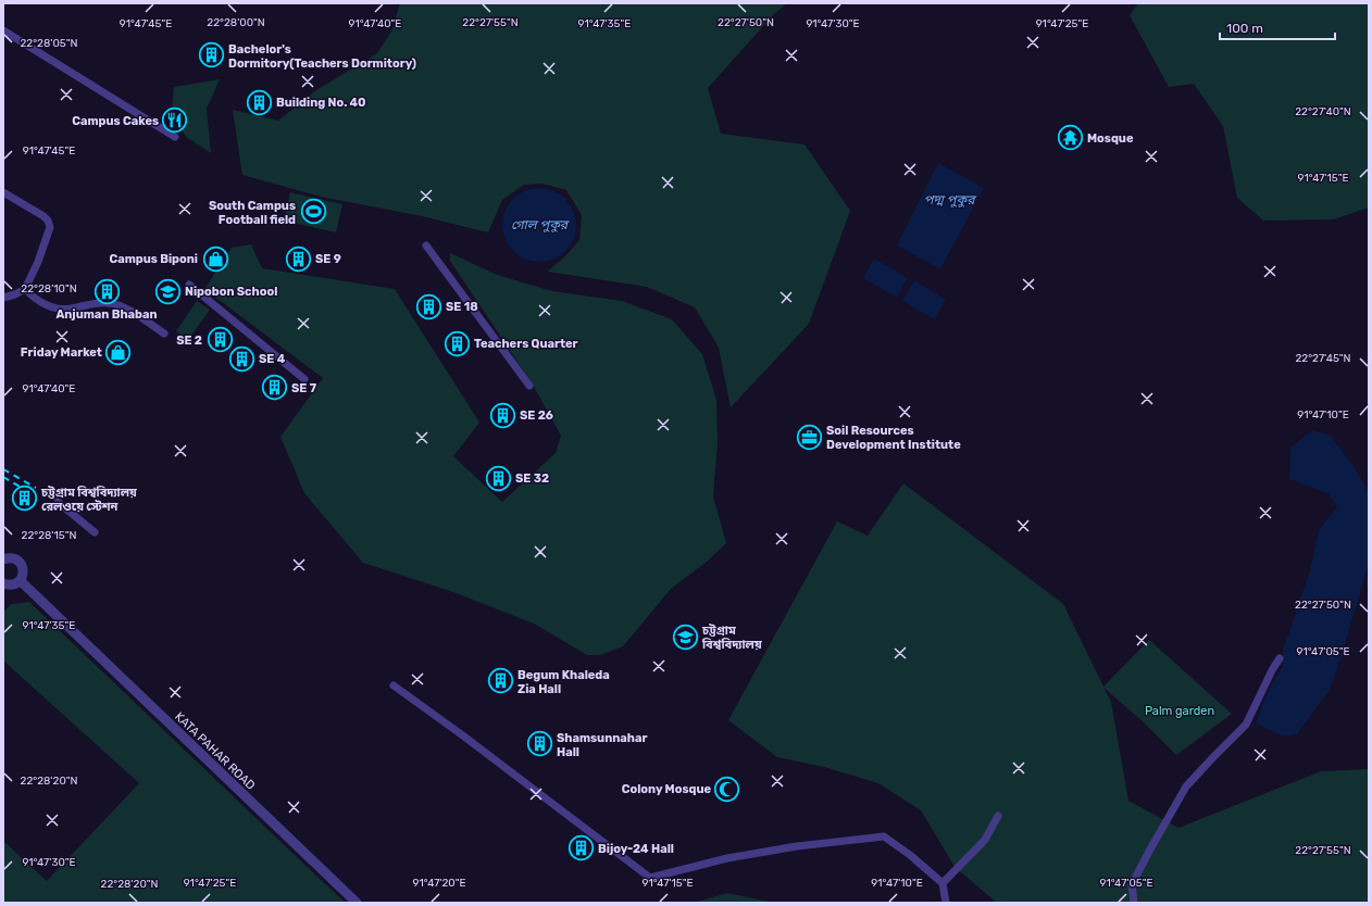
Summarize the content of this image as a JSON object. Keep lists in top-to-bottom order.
{
  "streets": {
    "street": ["KATA PAHAR ROAD"]
  },
  "water": ["পদ্ম পুকুর", "গোল পুকুর"],
  "parks": ["Palm garden"],
  "places": {
    "building": [
      "Bachelor's Dormitory(Teachers Dormitory)",
      "Building No. 40",
      "SE 9",
      "Anjuman Bhaban",
      "SE 18",
      "SE 2",
      "Teachers Quarter",
      "SE 4",
      "SE 7",
      "SE 26",
      "SE 32",
      "চট্টগ্রাম বিশ্ববিদ্যালয় রেলওয়ে স্টেশন",
      "Begum Khaleda Zia Hall",
      "Shamsunnahar Hall",
      "Bijoy-24 Hall"
    ],
    "restaurant": ["Campus Cakes"],
    "temple": ["Mosque"],
    "sports": ["South Campus Football field"],
    "shop": ["Campus Biponi", "Friday Market"],
    "school or university": ["Nipobon School", "চট্টগ্রাম বিশ্ববিদ্যালয়"],
    "office": ["Soil Resources Development Institute"],
    "mosque": ["Colony Mosque"]
  },
  "scale_bar": "100 m",
  "coordinates": [
    "22°28'00\"N",
    "22°27'55\"N",
    "22°27'50\"N",
    "91°47'40\"E",
    "91°47'25\"E",
    "91°47'45\"E",
    "91°47'35\"E",
    "91°47'30\"E",
    "22°28'05\"N",
    "22°27'40\"N",
    "91°47'15\"E",
    "22°28'10\"N",
    "22°27'45\"N",
    "91°47'10\"E",
    "22°28'15\"N",
    "91°47'05\"E",
    "22°28'20\"N",
    "91°47'20\"E"
  ]
}
